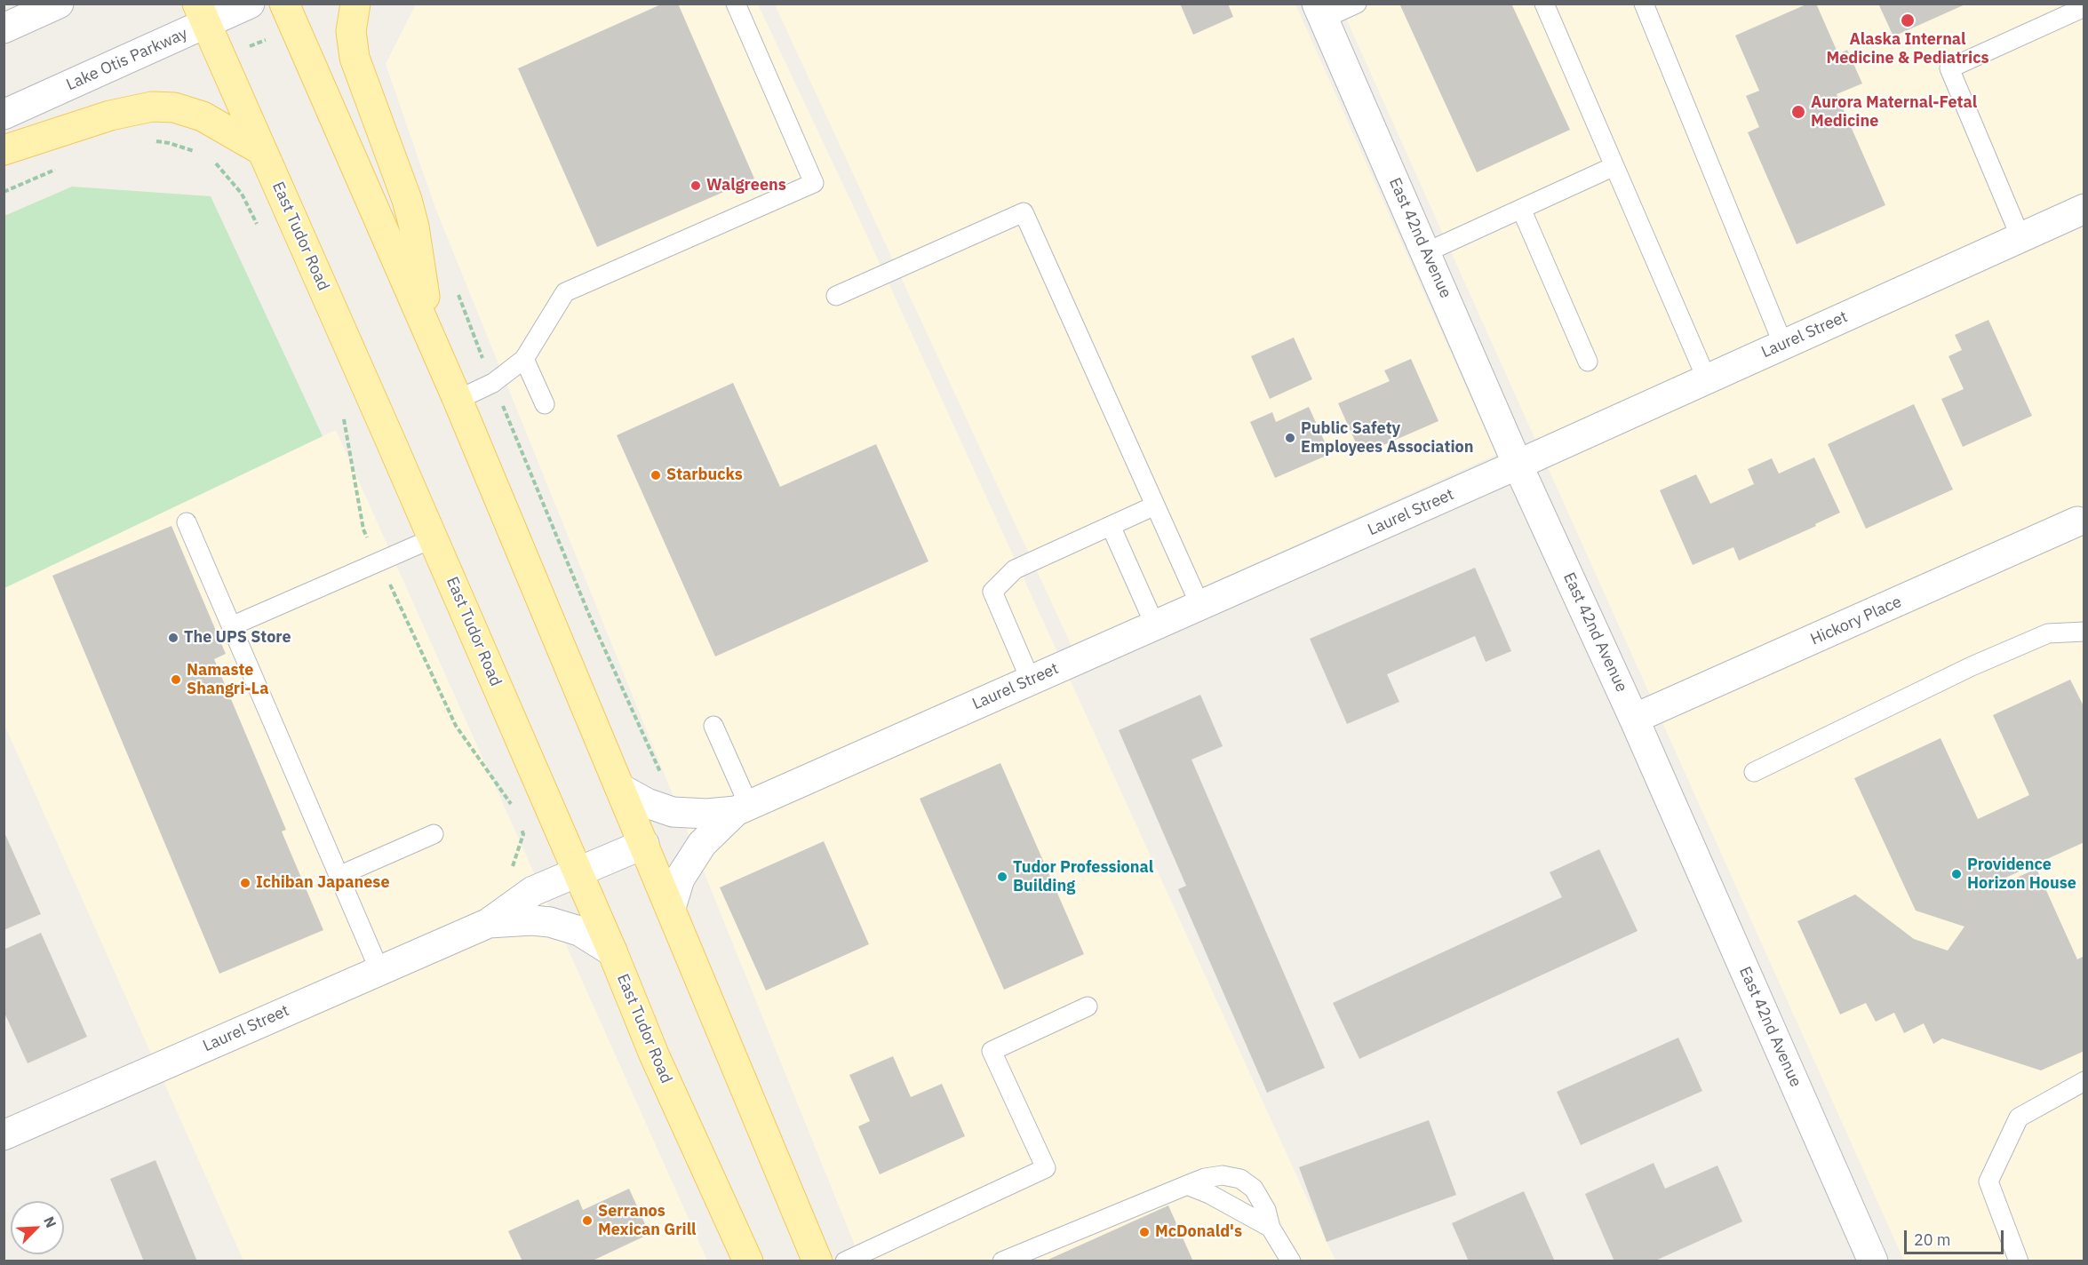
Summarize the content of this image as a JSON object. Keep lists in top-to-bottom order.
{
  "streets": {
    "main road": ["East Tudor Road"],
    "street": [
      "Lake Otis Parkway",
      "East 42nd Avenue",
      "Laurel Street",
      "Hickory Place"
    ]
  },
  "crossings": [
    ["Lake Otis Parkway", "East Tudor Road"],
    ["East Tudor Road", "Laurel Street"],
    ["East 42nd Avenue", "Laurel Street"],
    ["East 42nd Avenue", "Hickory Place"]
  ],
  "places": [
    "Alaska Internal Medicine & Pediatrics",
    "Aurora Maternal-Fetal Medicine",
    "Walgreens",
    "Public Safety Employees Association",
    "Starbucks",
    "The UPS Store",
    "Namaste Shangri-La",
    "Providence Horizon House",
    "Tudor Professional Building",
    "Ichiban Japanese",
    "Serranos Mexican Grill",
    "McDonald's"
  ],
  "scale_bar": "20 m",
  "north": "top right"
}
